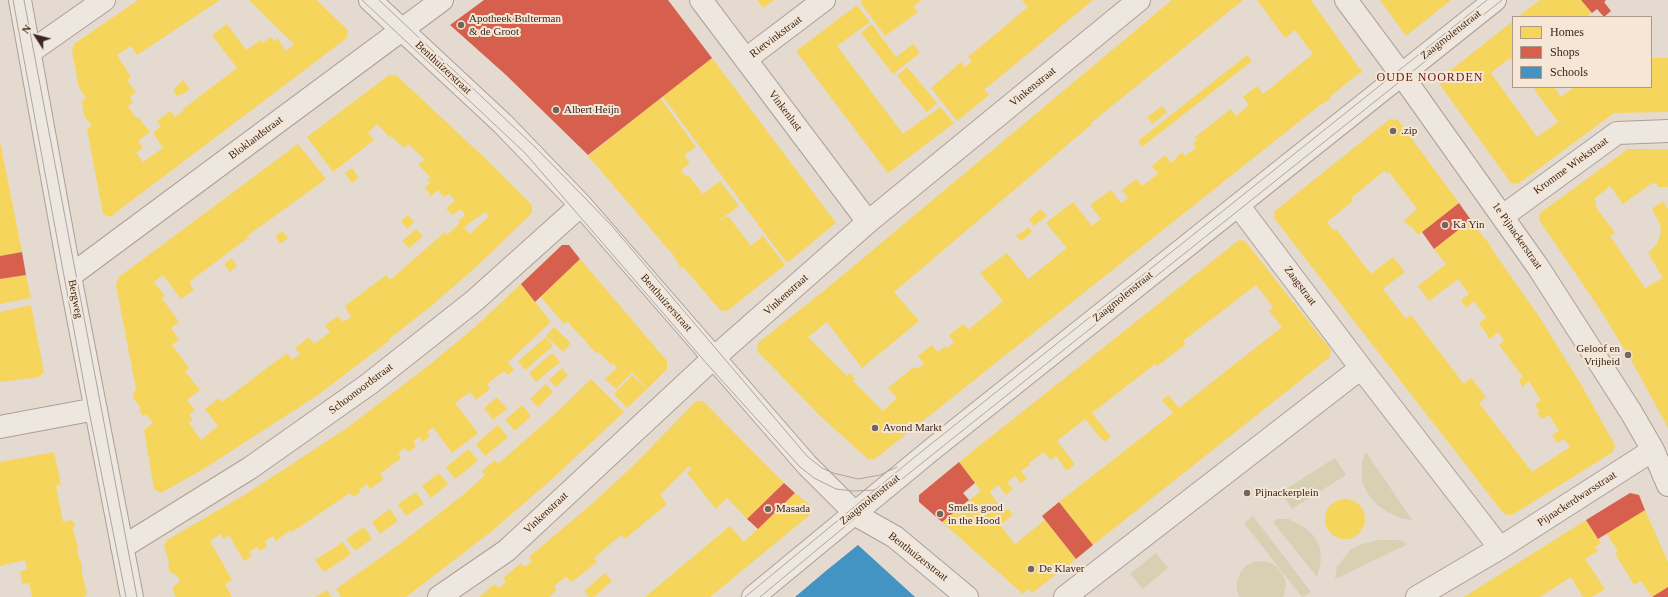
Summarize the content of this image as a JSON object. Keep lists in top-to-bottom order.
{
  "streets": {
    "street": [
      "Zaagmolenstraat",
      "Rietvinkstraat",
      "Benthuizerstraat",
      "Vinkenstraat",
      "Vinkenlust",
      "Bloklandstraat",
      "Kromme Wiekstraat",
      "1e Pijnackerstraat",
      "Zaagstraat",
      "Bergweg",
      "Schoonoordstraat",
      "Pijnackerdwarsstraat"
    ]
  },
  "crossings": [
    ["Zaagmolenstraat", "Benthuizerstraat"],
    ["Zaagmolenstraat", "1e Pijnackerstraat"],
    ["Zaagmolenstraat", "Zaagstraat"],
    ["Rietvinkstraat", "Vinkenlust"],
    ["Benthuizerstraat", "Vinkenstraat"],
    ["Benthuizerstraat", "Bloklandstraat"],
    ["Benthuizerstraat", "Schoonoordstraat"],
    ["Vinkenstraat", "Vinkenlust"],
    ["Bloklandstraat", "Bergweg"],
    ["Kromme Wiekstraat", "1e Pijnackerstraat"],
    ["1e Pijnackerstraat", "Pijnackerdwarsstraat"],
    ["Bergweg", "Schoonoordstraat"]
  ],
  "districts": ["OUDE NOORDEN"],
  "places": [
    "Apotheek Bulterman & de Groot",
    "Albert Heijn",
    ".zip",
    "Ka Yin",
    "Geloof en Vrijheid",
    "Avond Markt",
    "Pijnackerplein",
    "Masada",
    "Smells good in the Hood",
    "De Klaver"
  ],
  "legend": ["Homes", "Shops", "Schools"],
  "north": "top left"
}
